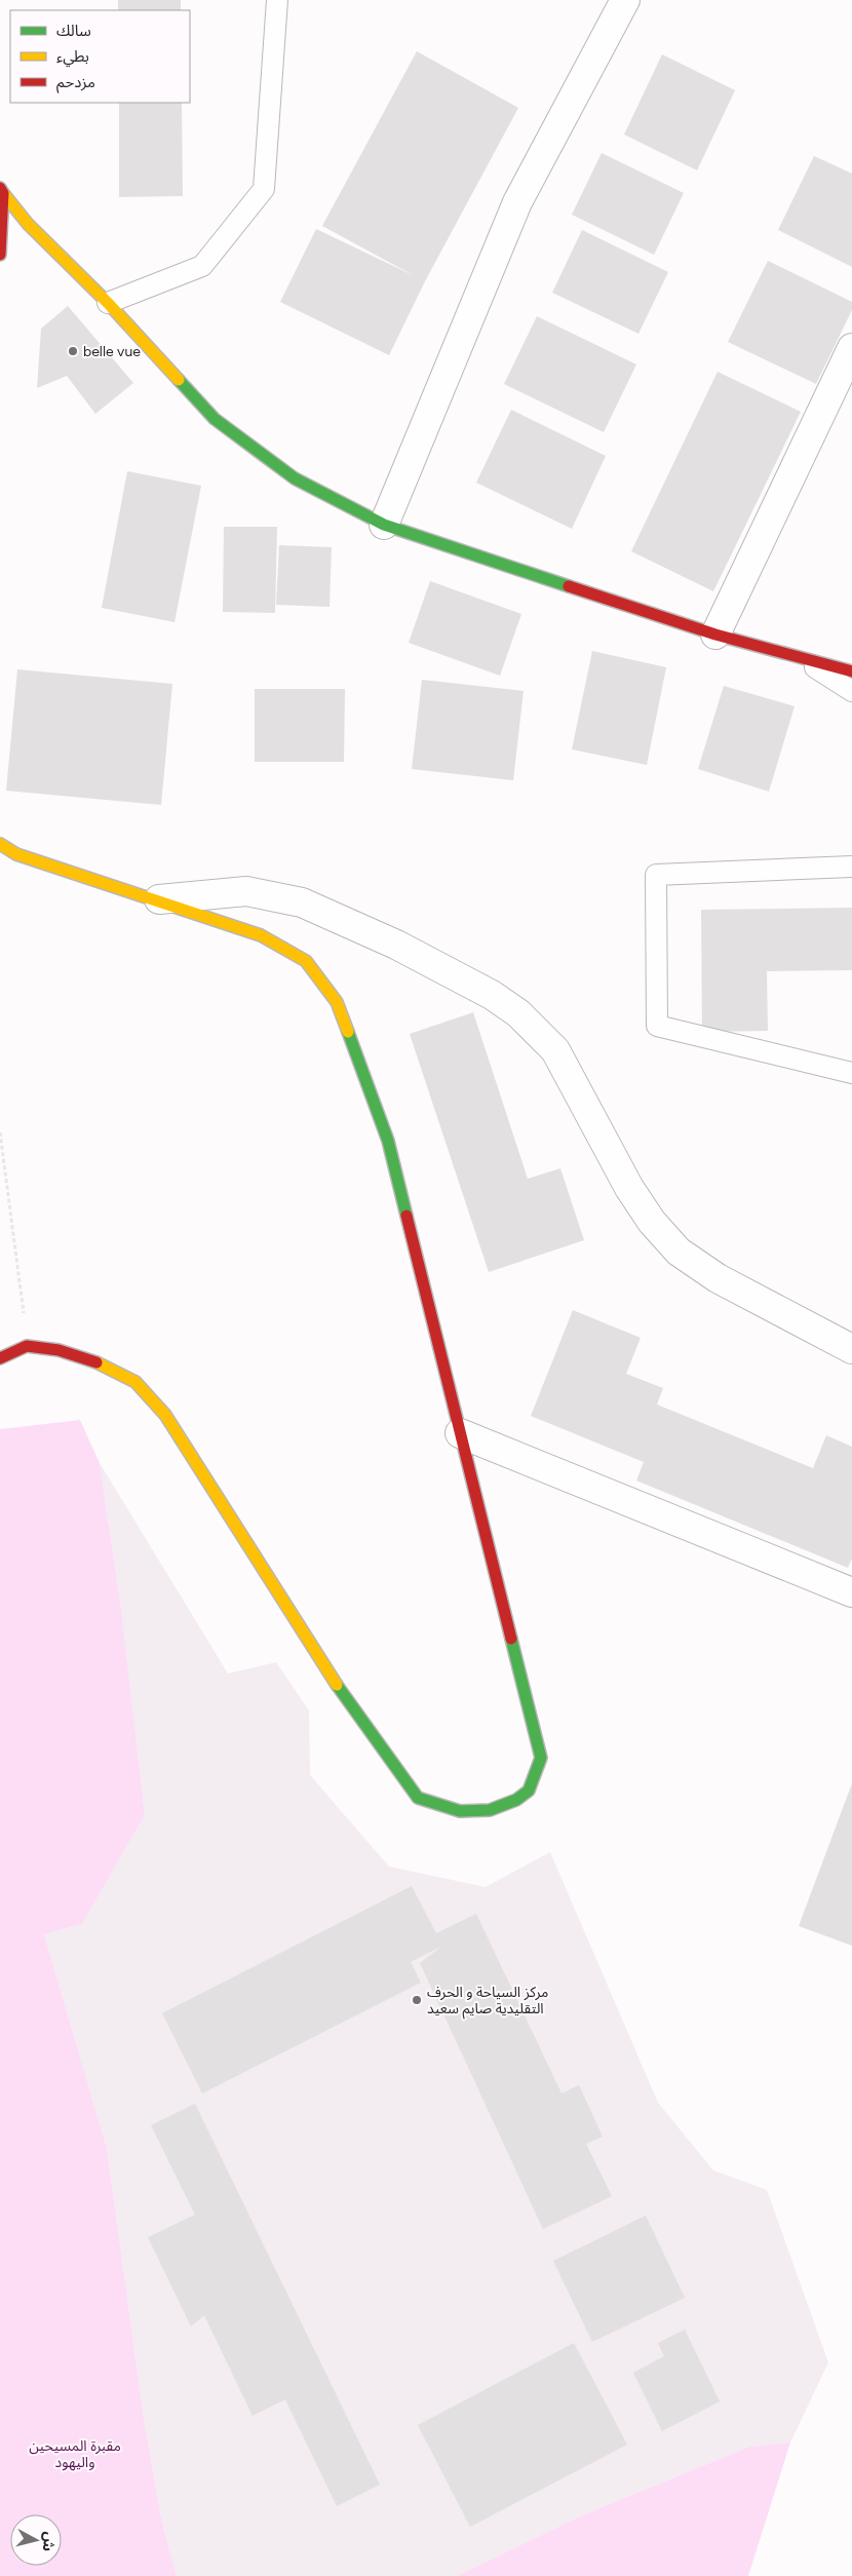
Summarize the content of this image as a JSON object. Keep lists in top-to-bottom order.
{
  "parks": ["مقبرة المسيحين واليهود"],
  "places": ["belle vue", "مركز السياحة و الحرف التقليدية صايم سعيد"],
  "legend": ["سالك", "بطيء", "مزدحم"],
  "north": "right"
}
